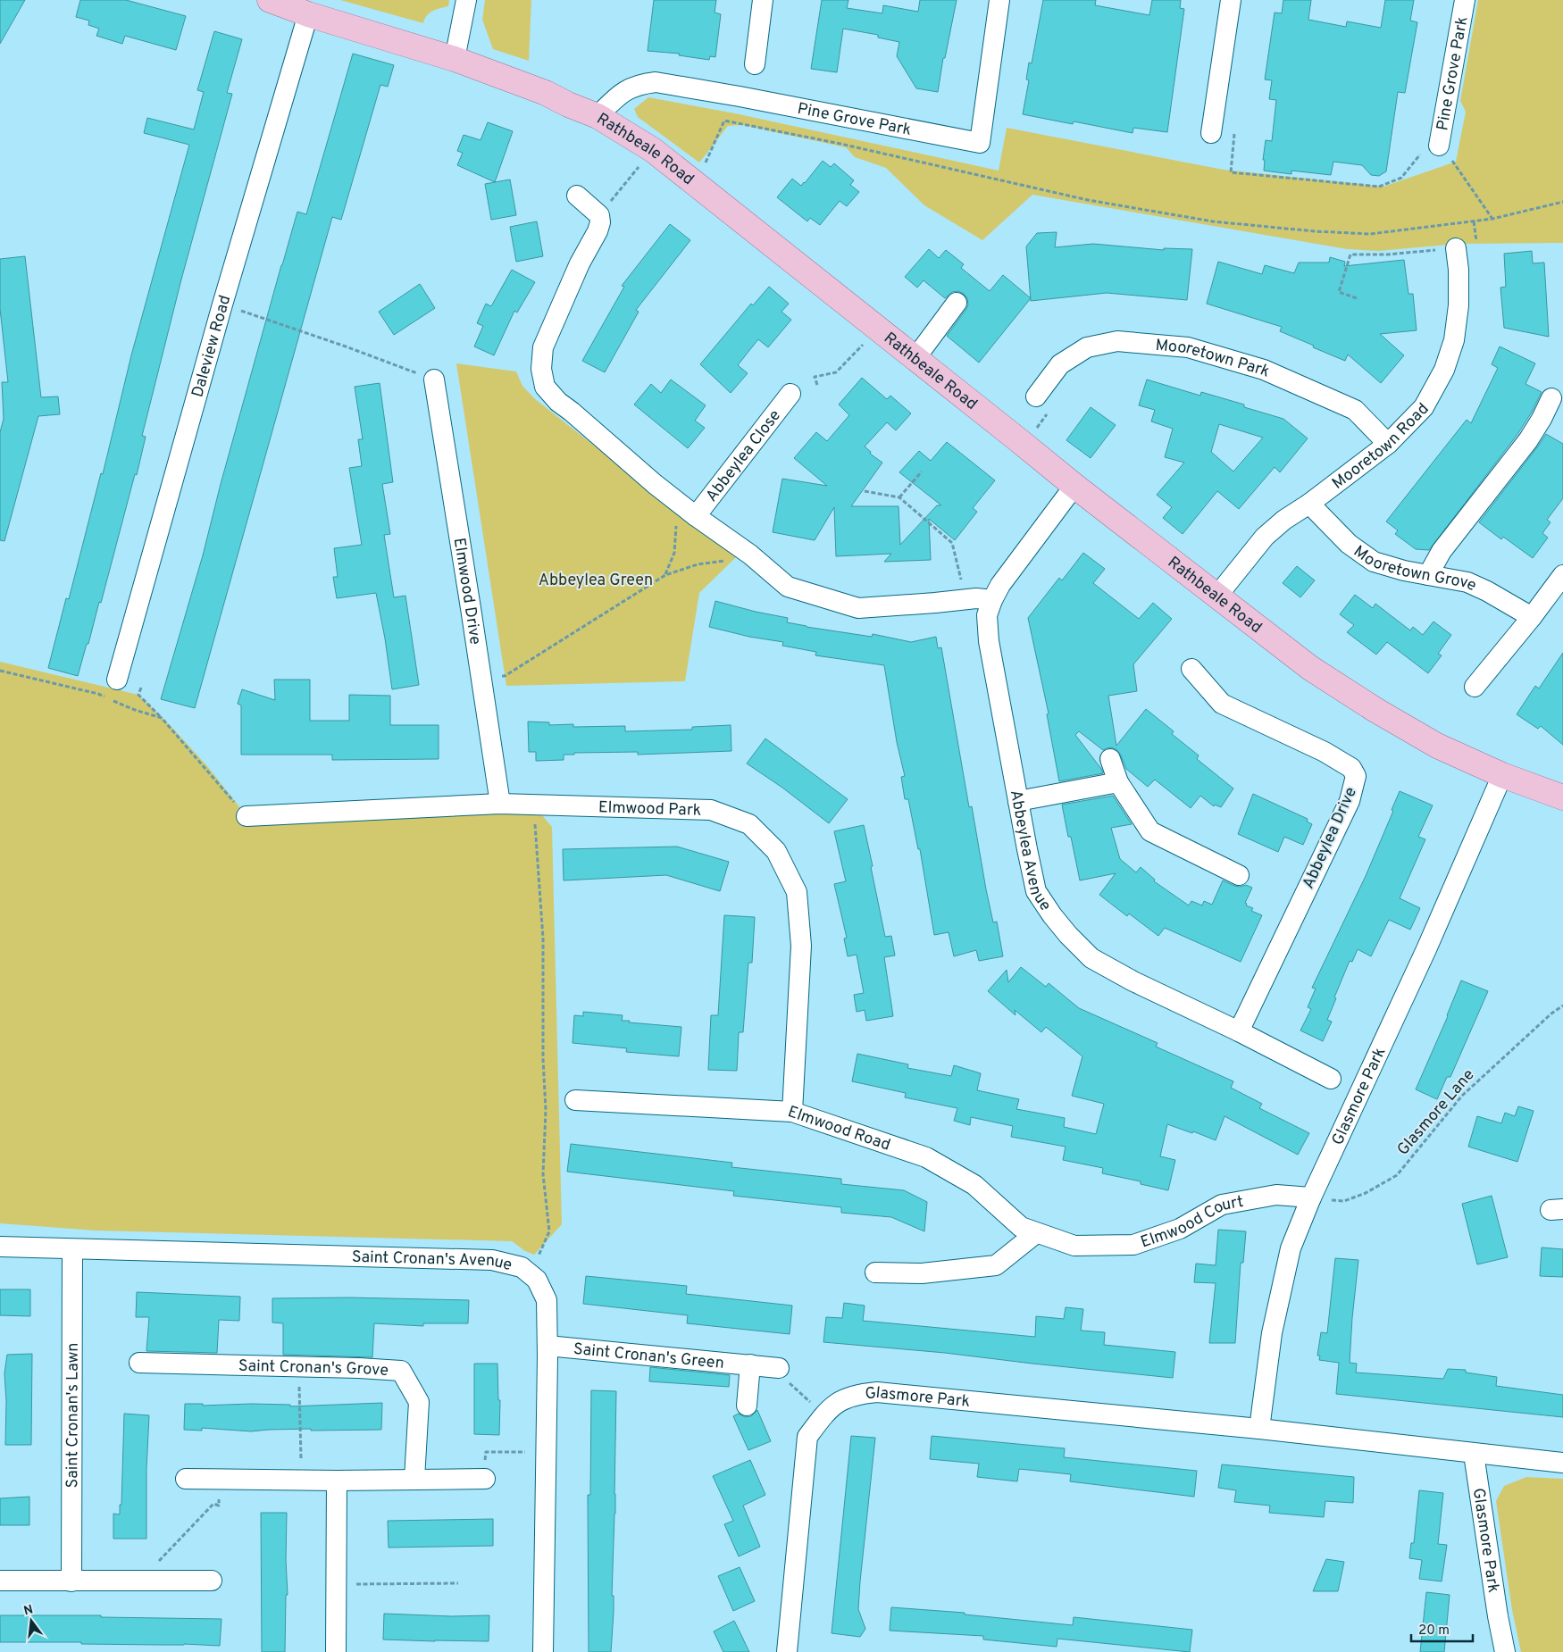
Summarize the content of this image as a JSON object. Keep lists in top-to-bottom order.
{
  "streets": {
    "main road": ["Rathbeale Road"],
    "street": [
      "Pine Grove Park",
      "Daleview Road",
      "Mooretown Park",
      "Mooretown Road",
      "Abbeylea Close",
      "Mooretown Grove",
      "Elmwood Drive",
      "Elmwood Park",
      "Abbeylea Drive",
      "Abbeylea Avenue",
      "Glasmore Park",
      "Elmwood Road",
      "Elmwood Court",
      "Saint Cronan's Avenue",
      "Saint Cronan's Green",
      "Saint Cronan's Grove",
      "Saint Cronan's Lawn"
    ],
    "path": ["Glasmore Lane"]
  },
  "crossings": [
    ["Pine Grove Park", "Rathbeale Road"],
    ["Rathbeale Road", "Daleview Road"],
    ["Rathbeale Road", "Mooretown Road"],
    ["Rathbeale Road", "Abbeylea Avenue"],
    ["Rathbeale Road", "Glasmore Park"],
    ["Mooretown Park", "Mooretown Road"],
    ["Mooretown Road", "Mooretown Grove"],
    ["Elmwood Drive", "Elmwood Park"],
    ["Elmwood Park", "Elmwood Road"],
    ["Abbeylea Drive", "Abbeylea Avenue"],
    ["Glasmore Park", "Glasmore Lane"],
    ["Glasmore Park", "Elmwood Court"],
    ["Glasmore Lane", "Elmwood Court"],
    ["Elmwood Road", "Elmwood Court"],
    ["Saint Cronan's Avenue", "Saint Cronan's Green"],
    ["Saint Cronan's Avenue", "Saint Cronan's Lawn"]
  ],
  "parks": ["Abbeylea Green"],
  "scale_bar": "20 m",
  "north": "top"
}
